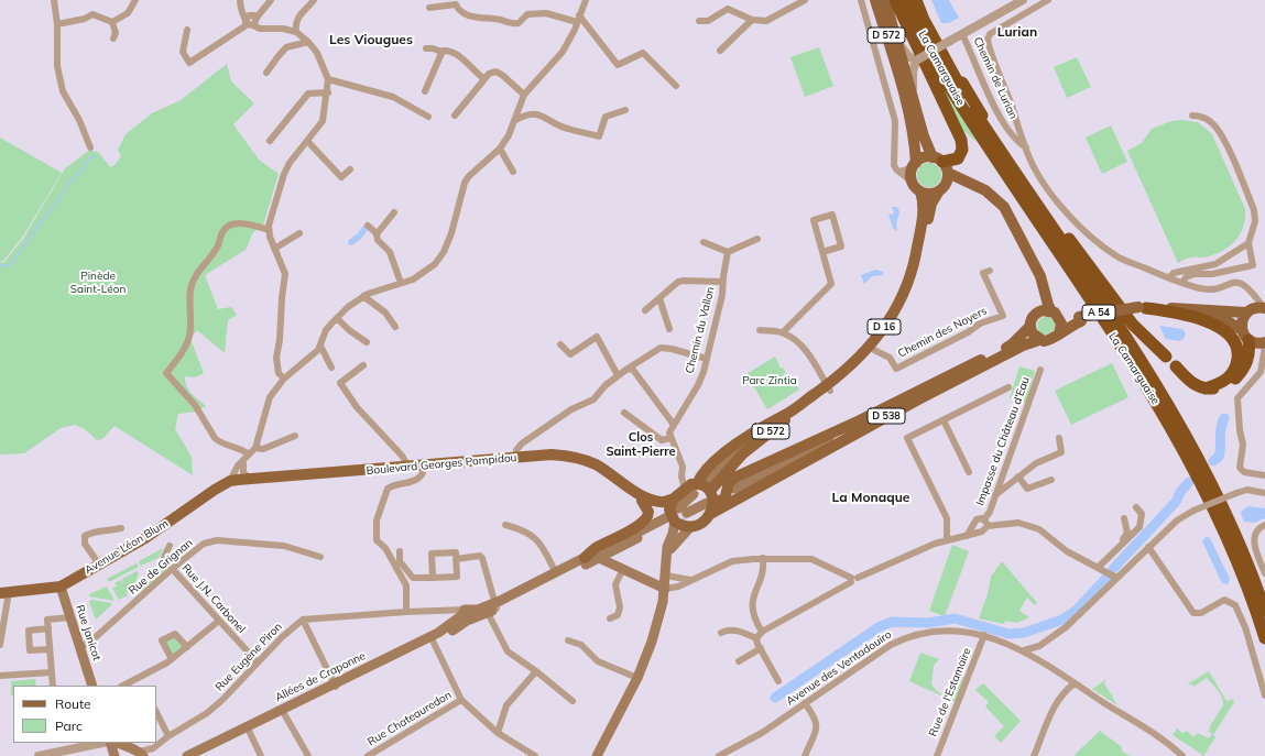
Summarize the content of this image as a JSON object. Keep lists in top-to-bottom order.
{
  "streets": {
    "highway": ["La Camarguaise", "A 54"],
    "main road": [
      "D 572",
      "D 16",
      "D 538",
      "Boulevard Georges Pompidou",
      "Avenue Léon Blum",
      "Rue Janicot",
      "Allées de Craponne"
    ],
    "street": [
      "Chemin de Lurian",
      "Chemin du Vallon",
      "Chemin des Noyers",
      "Impasse du Château d'Eau",
      "Rue de Grignan",
      "Rue J.N. Carbonel",
      "Rue Eugène Piron",
      "Avenue des Ventadouïro",
      "Rue de l'Estamaïre",
      "Rue Chateauredon"
    ]
  },
  "crossings": [
    ["D 572", "D 16"],
    ["D 572", "D 538"],
    ["D 16", "Chemin des Noyers"],
    ["D 16", "D 538"],
    ["Boulevard Georges Pompidou", "Avenue Léon Blum"],
    ["Boulevard Georges Pompidou", "Allées de Craponne"],
    ["Avenue Léon Blum", "Rue Janicot"],
    ["Rue de Grignan", "Rue J.N. Carbonel"],
    ["Rue de Grignan", "Rue Janicot"],
    ["Rue J.N. Carbonel", "Rue Eugène Piron"],
    ["Avenue des Ventadouïro", "Rue de l'Estamaïre"]
  ],
  "districts": [
    "Lurian",
    "Les Viougues",
    "Clos Saint-Pierre",
    "La Monaque"
  ],
  "parks": ["Pinède Saint-Léon", "Parc Zintia"],
  "legend": ["Route", "Parc"]
}
